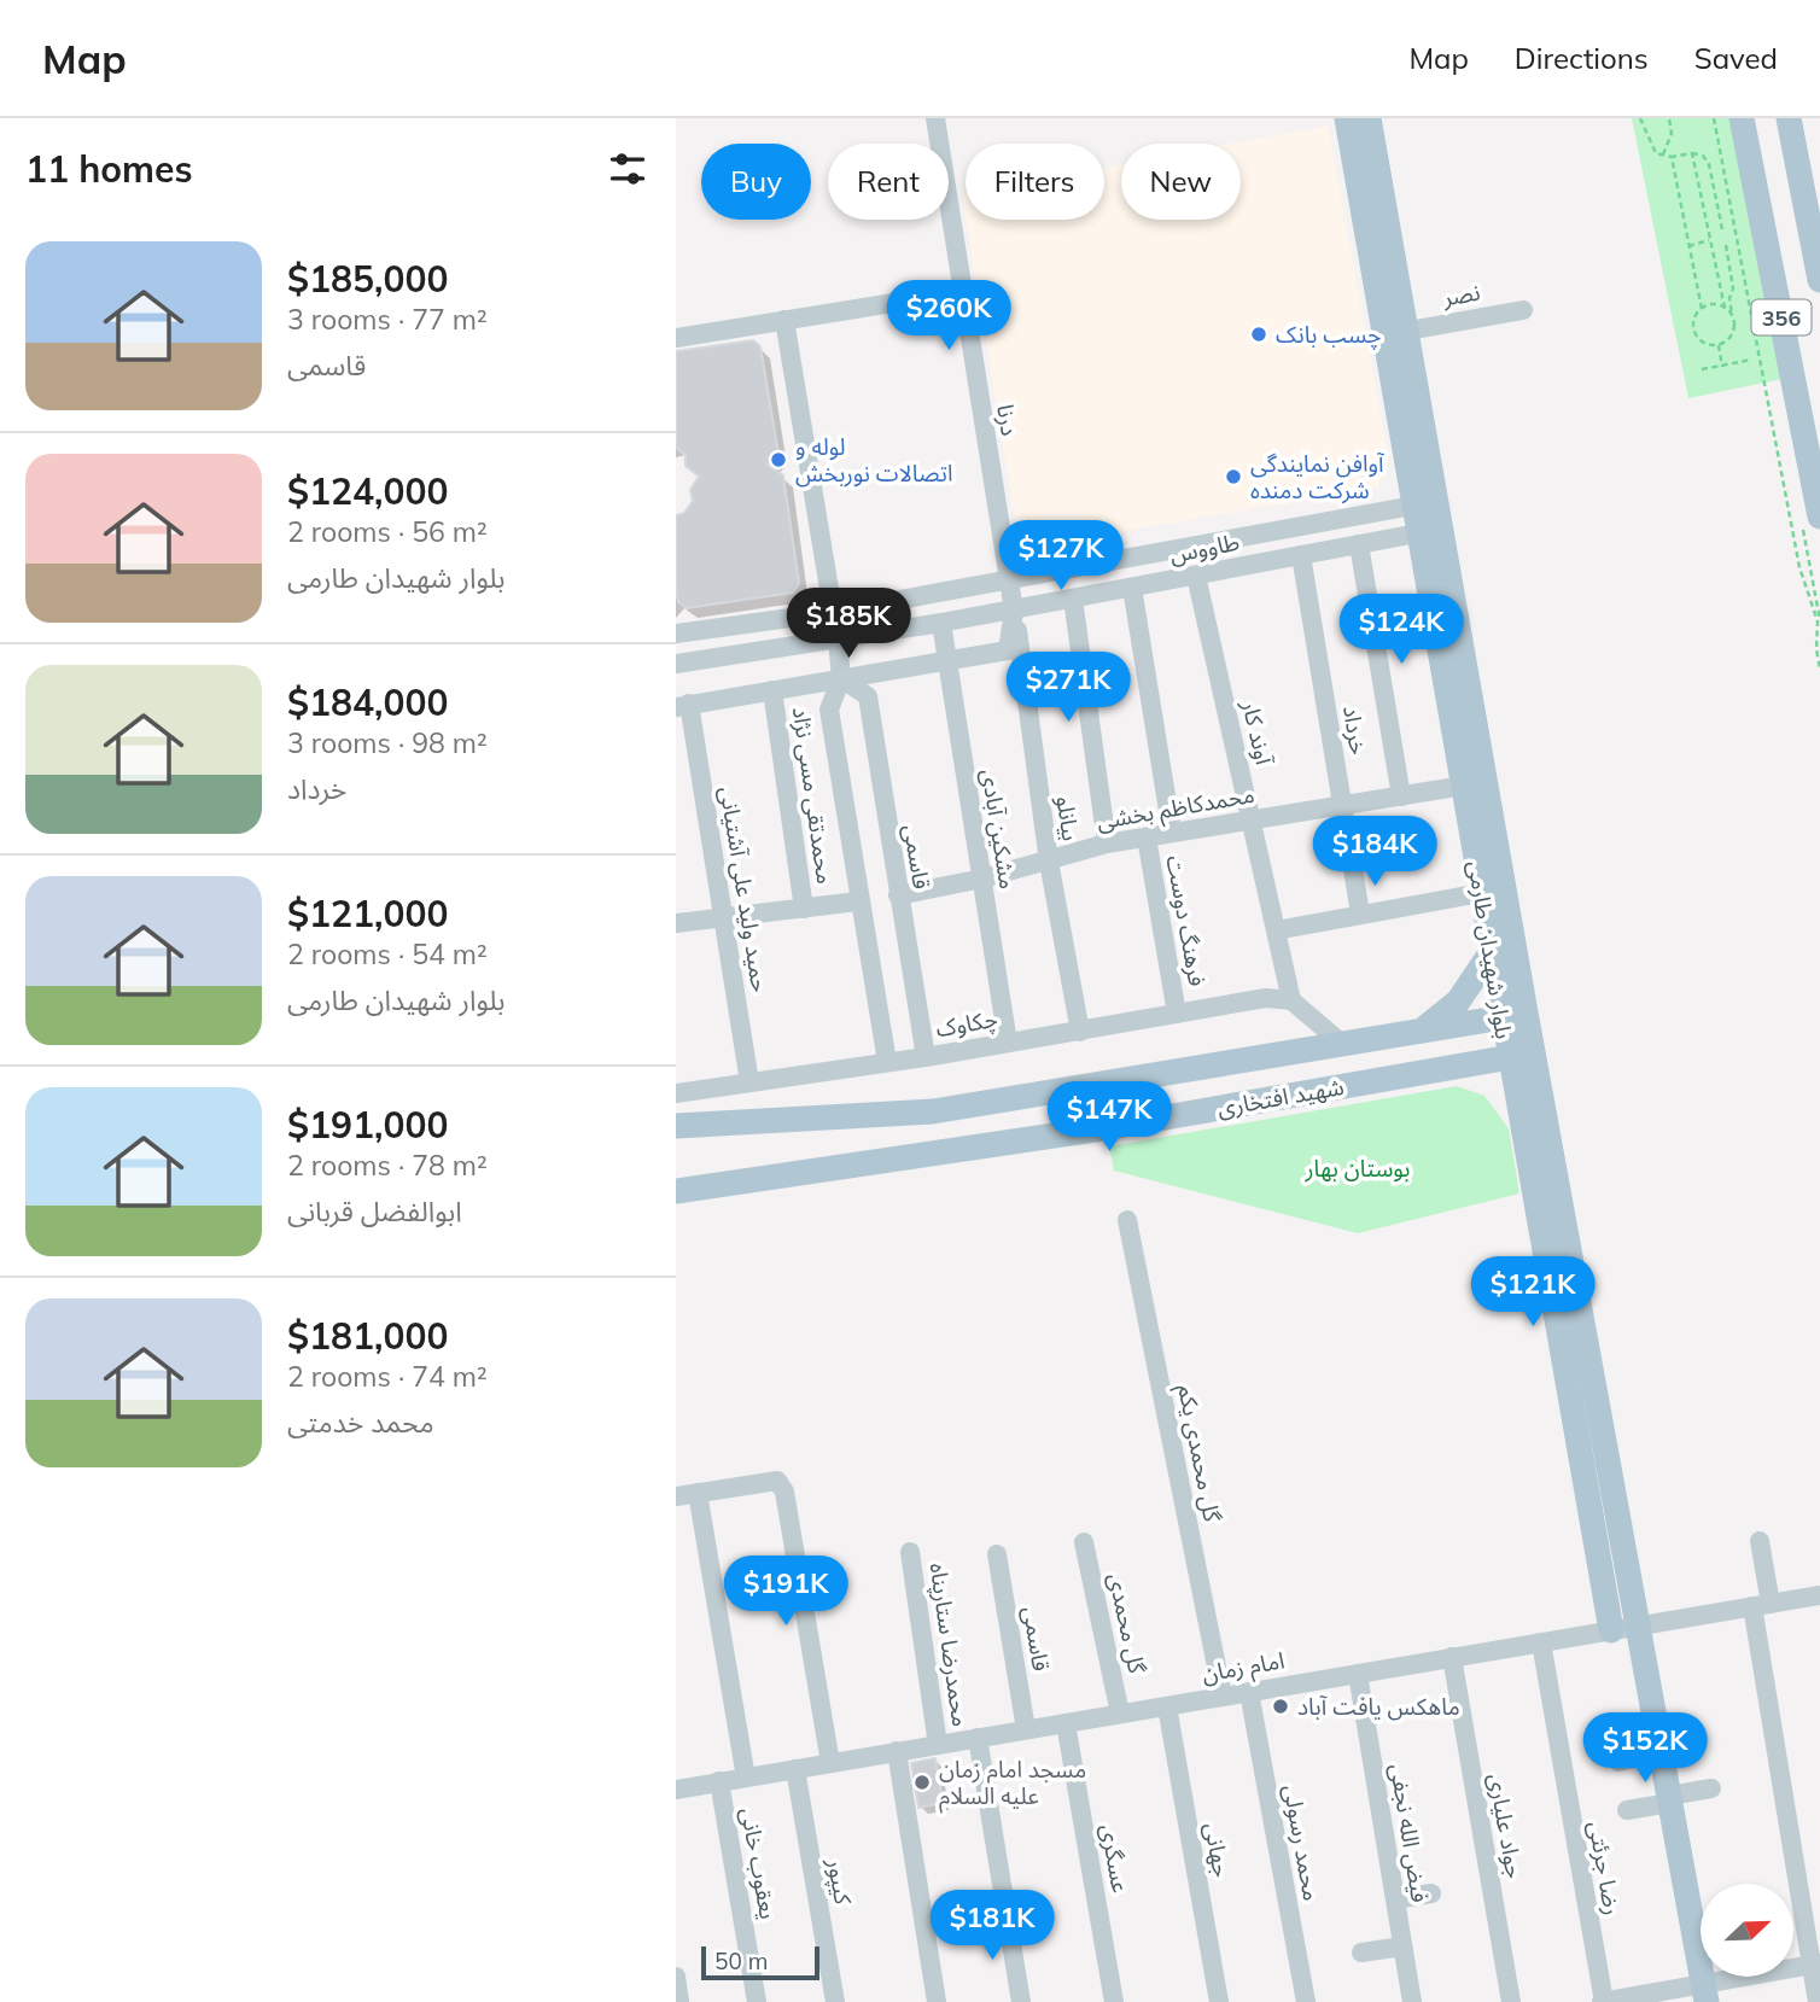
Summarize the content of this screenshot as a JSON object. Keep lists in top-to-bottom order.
{
  "streets": {
    "main road": ["356", "بلوار شهیدان طارمی", "شهید افتخاری"],
    "street": [
      "نصر",
      "درنا",
      "طاووس",
      "خرداد",
      "آوند کار",
      "محمدتقی مسی نژاد",
      "محمدکاظم بخشی",
      "بیانلو",
      "مشکین آبادی",
      "قاسمی",
      "حمید ولید علی آشتیانی",
      "فرهنگ دوست",
      "چکاوک",
      "گل محمدی یکم",
      "گل محمدی",
      "محمدرضا ستارپناه",
      "امام زمان",
      "جواد علیاری",
      "فیض الله نجفی",
      "محمد رسولی",
      "جهانی",
      "عسگری",
      "یعقوب خانی",
      "رضا جرئتی",
      "کیپور"
    ]
  },
  "crossings": [
    ["نصر", "بلوار شهیدان طارمی"],
    ["درنا", "طاووس"],
    ["درنا", "بیانلو"],
    ["طاووس", "خرداد"],
    ["طاووس", "آوند کار"],
    ["طاووس", "بیانلو"],
    ["طاووس", "مشکین آبادی"],
    ["طاووس", "بلوار شهیدان طارمی"],
    ["خرداد", "محمدکاظم بخشی"],
    ["آوند کار", "محمدکاظم بخشی"],
    ["آوند کار", "چکاوک"],
    ["محمدکاظم بخشی", "بیانلو"],
    ["محمدکاظم بخشی", "مشکین آبادی"],
    ["محمدکاظم بخشی", "قاسمی"],
    ["محمدکاظم بخشی", "فرهنگ دوست"],
    ["محمدکاظم بخشی", "بلوار شهیدان طارمی"],
    ["بیانلو", "چکاوک"],
    ["مشکین آبادی", "چکاوک"],
    ["قاسمی", "چکاوک"],
    ["قاسمی", "امام زمان"],
    ["حمید ولید علی آشتیانی", "چکاوک"],
    ["فرهنگ دوست", "چکاوک"],
    ["بلوار شهیدان طارمی", "شهید افتخاری"],
    ["بلوار شهیدان طارمی", "امام زمان"],
    ["گل محمدی یکم", "امام زمان"],
    ["گل محمدی", "امام زمان"],
    ["محمدرضا ستارپناه", "امام زمان"],
    ["امام زمان", "جواد علیاری"],
    ["امام زمان", "فیض الله نجفی"],
    ["امام زمان", "محمد رسولی"],
    ["امام زمان", "جهانی"],
    ["امام زمان", "عسگری"],
    ["امام زمان", "یعقوب خانی"],
    ["امام زمان", "رضا جرئتی"],
    ["امام زمان", "کیپور"]
  ],
  "parks": ["بوستان بهار"],
  "places": [
    "چسب بانک",
    "لوله و اتصالات نوربخش",
    "آوافن نمایندگی شرکت دمنده",
    "ماهکس یافت آباد",
    "مسجد امام زمان علیه السلام"
  ],
  "scale_bar": "50 m",
  "north": "top right",
  "page": {
    "header": "Map",
    "nav": ["Map", "Directions", "Saved"],
    "heading": "11 homes",
    "chip": [
      "Buy",
      "Rent",
      "Filters",
      "New"
    ],
    "list": [
      {
        "name": "$185,000",
        "note": "3 rooms · 77 m² · قاسمی"
      },
      {
        "name": "$124,000",
        "note": "2 rooms · 56 m² · بلوار شهیدان طارمی"
      },
      {
        "name": "$184,000",
        "note": "3 rooms · 98 m² · خرداد"
      },
      {
        "name": "$121,000",
        "note": "2 rooms · 54 m² · بلوار شهیدان طارمی"
      },
      {
        "name": "$191,000",
        "note": "2 rooms · 78 m² · ابوالفضل قربانی"
      },
      {
        "name": "$181,000",
        "note": "2 rooms · 74 m² · محمد خدمتی"
      }
    ],
    "price": [
      "$260K",
      "$127K",
      "$185K",
      "$124K",
      "$271K",
      "$184K",
      "$147K",
      "$121K",
      "$191K",
      "$152K",
      "$181K"
    ],
    "scale": "50 m"
  }
}
